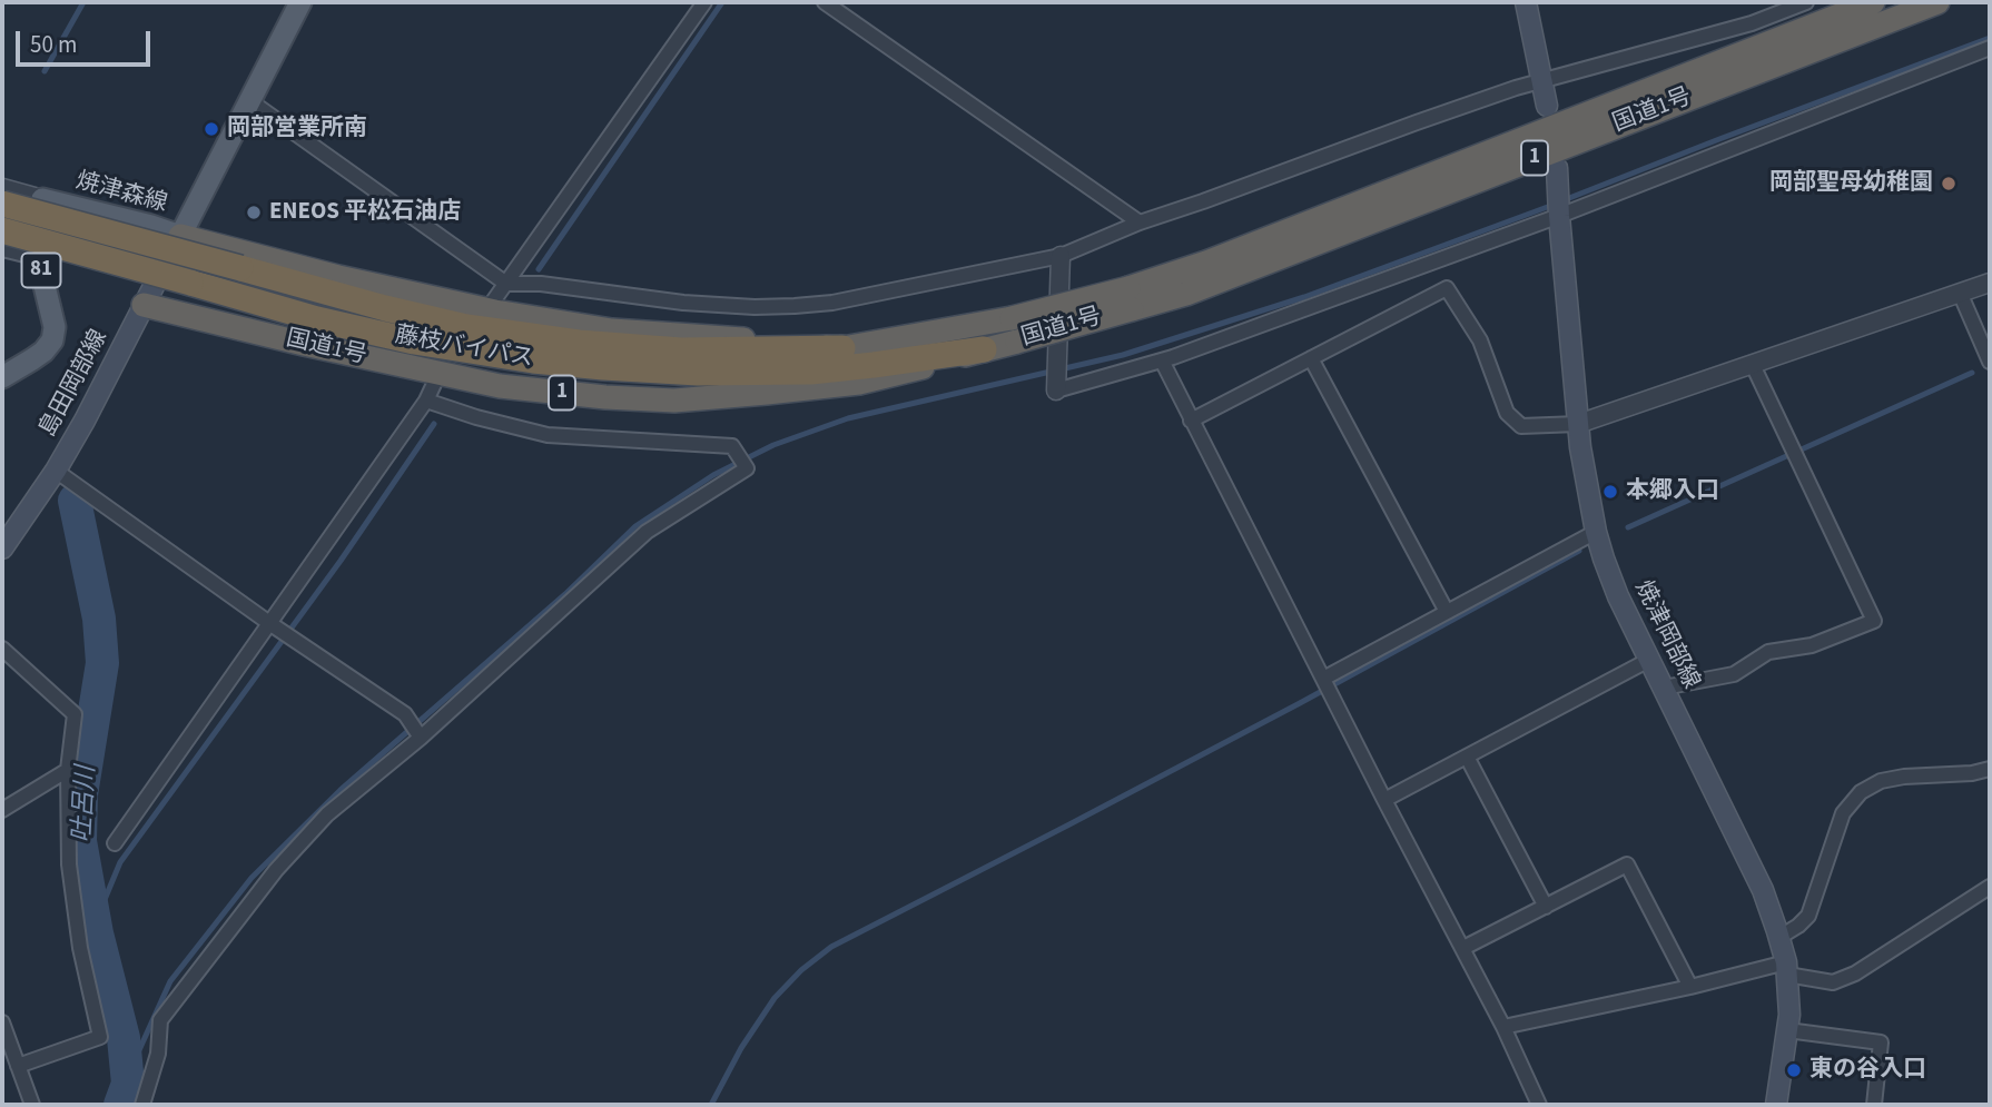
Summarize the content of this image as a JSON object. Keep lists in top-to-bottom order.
{
  "streets": {
    "highway": ["国道1号", "1", "藤枝バイパス"],
    "main road": [
      "焼津森線",
      "81",
      "島田岡部線",
      "焼津岡部線"
    ]
  },
  "crossings": [
    ["国道1号", "焼津森線"],
    ["国道1号", "藤枝バイパス"],
    ["国道1号", "島田岡部線"],
    ["焼津森線", "島田岡部線"]
  ],
  "water": ["吐呂川"],
  "places": [
    "岡部営業所南",
    "岡部聖母幼稚園",
    "ENEOS 平松石油店",
    "本郷入口",
    "東の谷入口"
  ],
  "scale_bar": "50 m"
}
